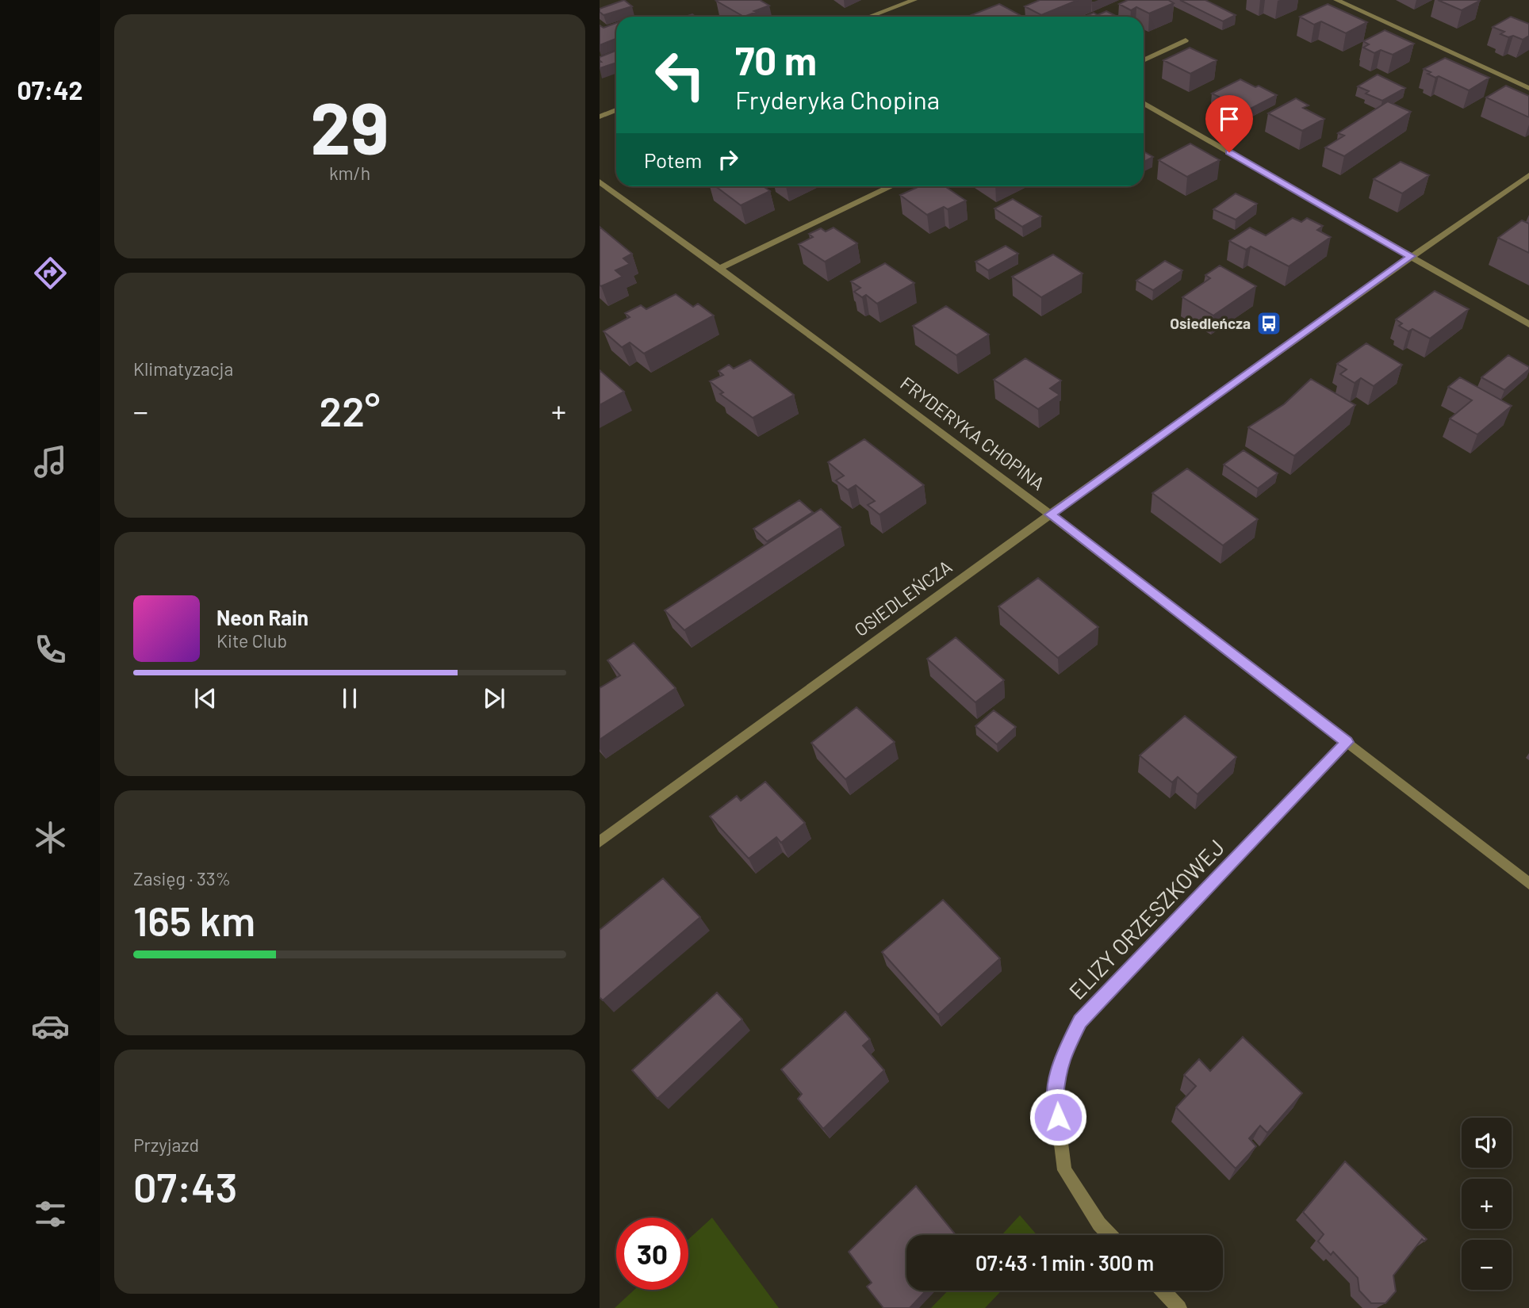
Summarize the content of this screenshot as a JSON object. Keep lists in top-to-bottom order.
{
  "streets": {
    "street": ["FRYDERYKA CHOPINA", "OSIEDLEŃCZA", "ELIZY ORZESZKOWEJ"]
  },
  "crossings": [
    ["FRYDERYKA CHOPINA", "OSIEDLEŃCZA"],
    ["FRYDERYKA CHOPINA", "ELIZY ORZESZKOWEJ"]
  ],
  "places": {
    "bus stop": ["Osiedleńcza"]
  },
  "page": {
    "tabs": "07:42",
    "tile": [
      ["29", "km/h"],
      "Klimatyzacja",
      ["Zasięg · 33%", "165 km"],
      ["Przyjazd", "07:43"]
    ],
    "turn": ["70 m", "Fryderyka Chopina"],
    "then": "Potem",
    "heat": ["−", "22°", "+"],
    "song": ["Neon Rain", "Kite Club"],
    "map_buttons": ["+", "−"],
    "limit": "30",
    "trip": "07:43 · 1 min · 300 m"
  }
}
